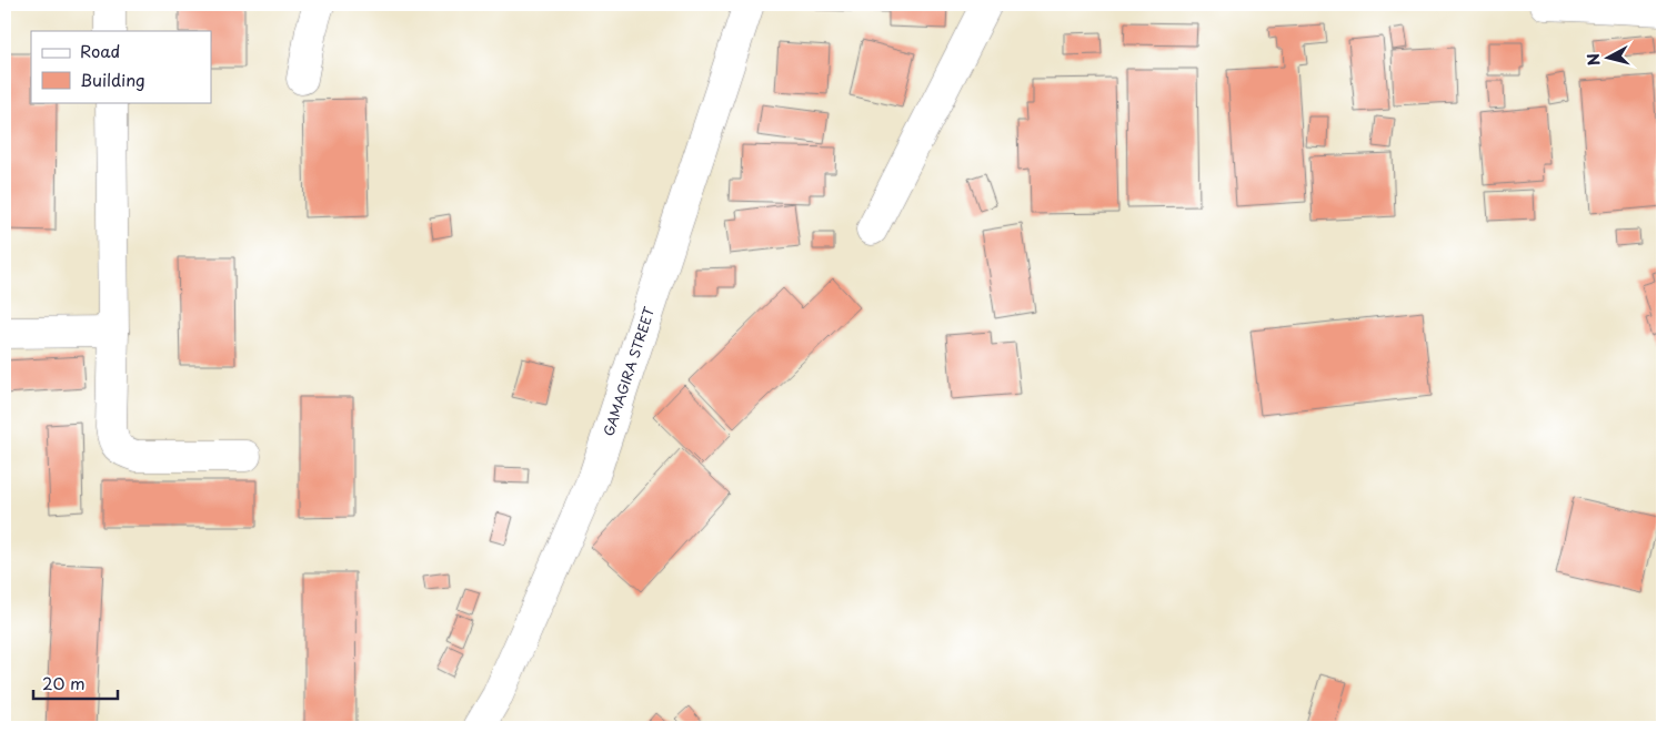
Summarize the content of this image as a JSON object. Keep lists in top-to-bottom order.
{
  "streets": {
    "street": ["GAMAGIRA STREET"]
  },
  "legend": ["Road", "Building"],
  "scale_bar": "20 m",
  "north": "left"
}
